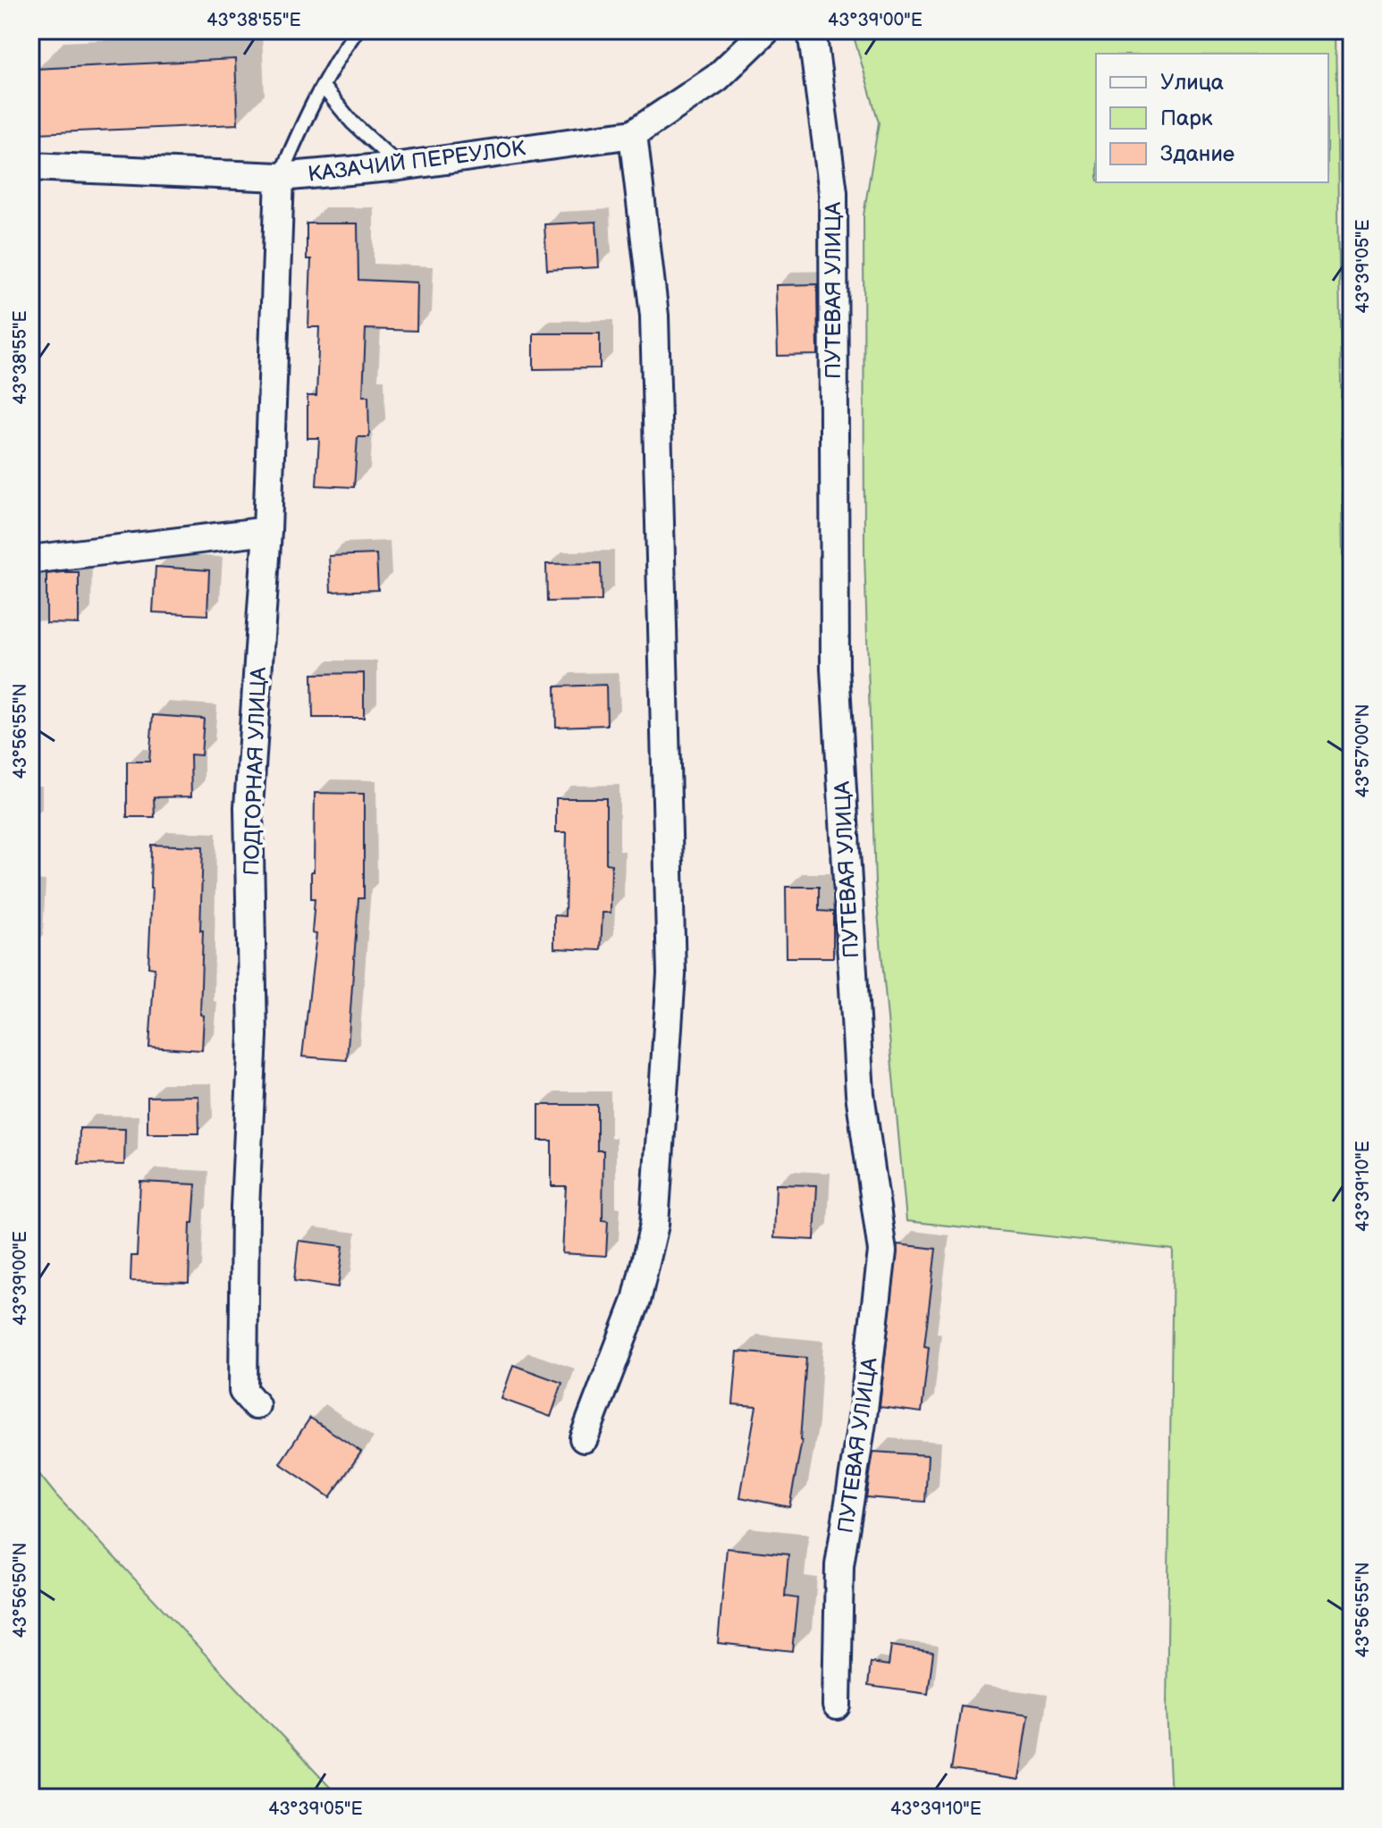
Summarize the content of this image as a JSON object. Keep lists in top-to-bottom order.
{
  "streets": {
    "street": ["КАЗАЧИЙ ПЕРЕУЛОК", "ПУТЕВАЯ УЛИЦА", "ПОДГОРНАЯ УЛИЦА"]
  },
  "crossings": [
    ["КАЗАЧИЙ ПЕРЕУЛОК", "ПОДГОРНАЯ УЛИЦА"]
  ],
  "legend": ["Улица", "Парк", "Здание"],
  "coordinates": [
    "43°38'55\"E",
    "43°39'00\"E",
    "43°39'05\"E",
    "43°56'55\"N",
    "43°57'00\"N",
    "43°39'10\"E",
    "43°56'50\"N"
  ]
}
